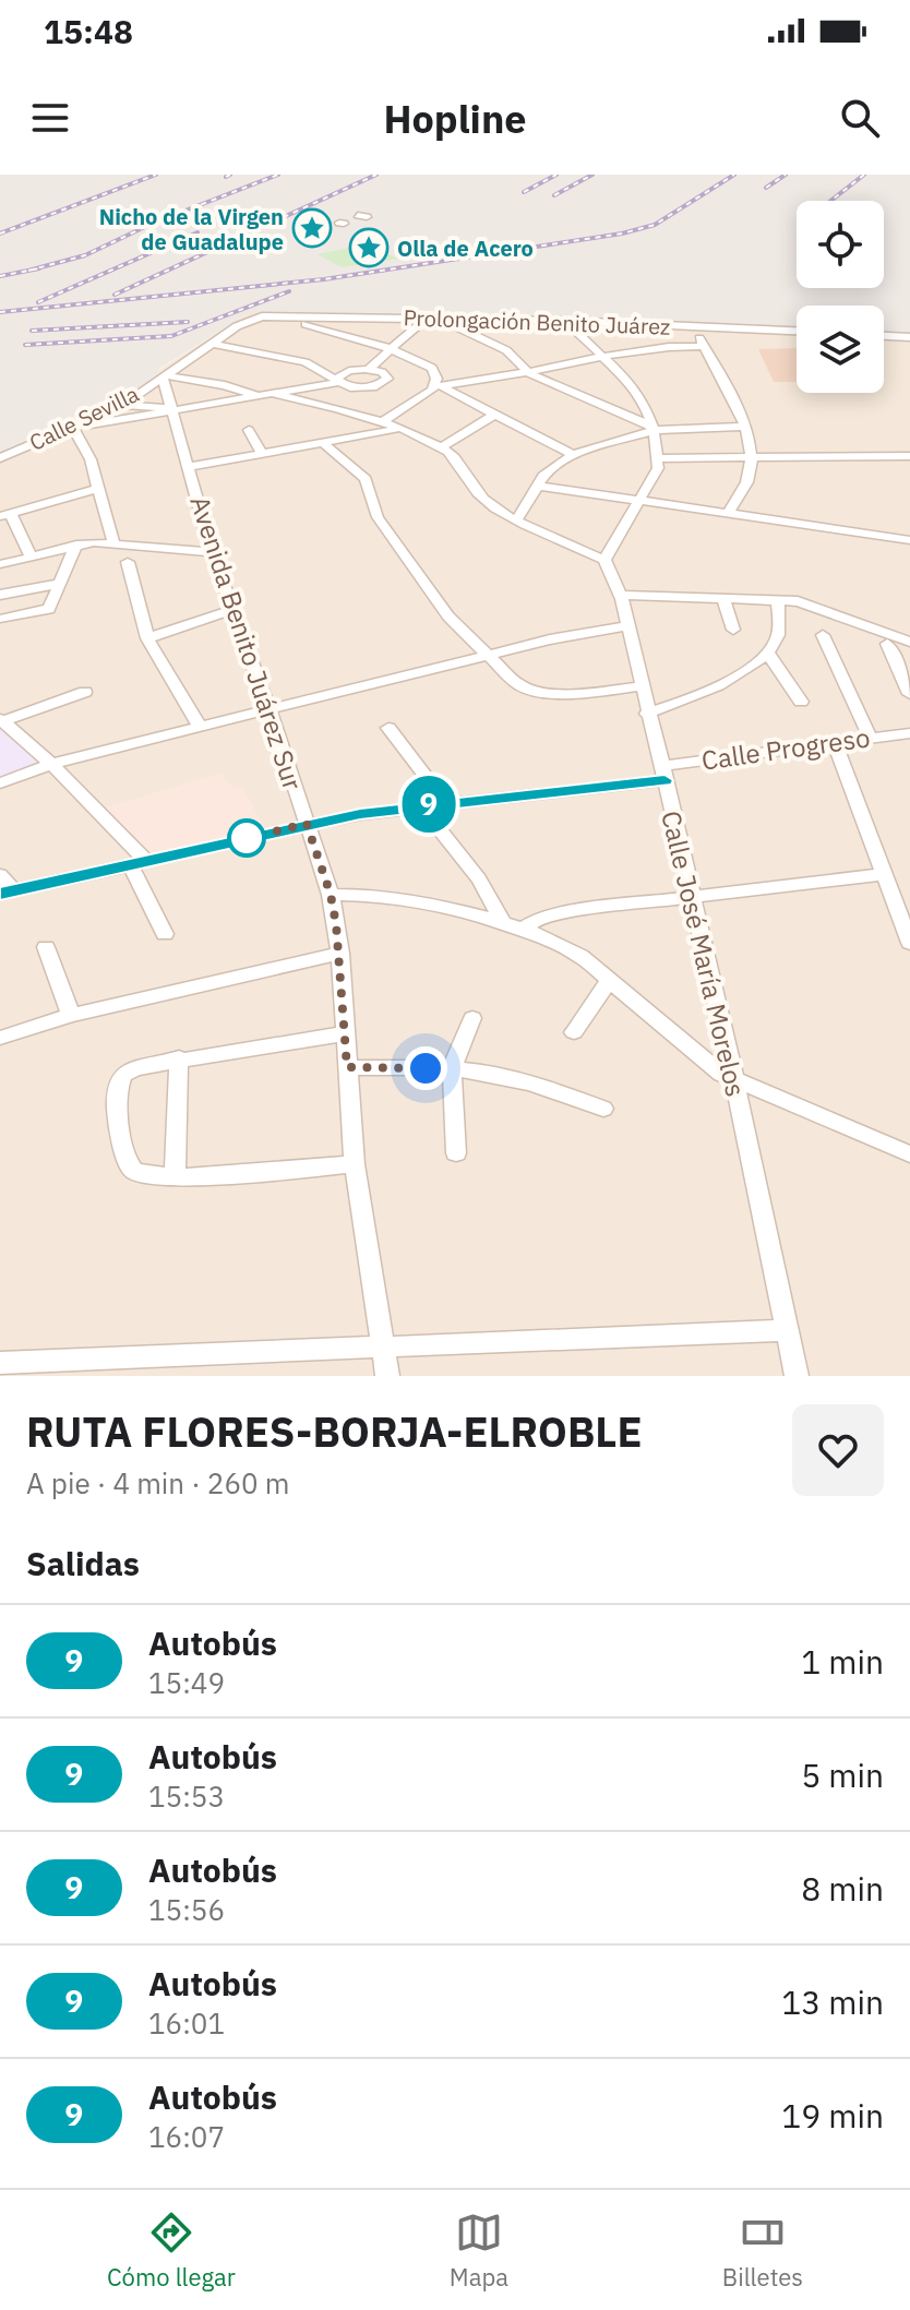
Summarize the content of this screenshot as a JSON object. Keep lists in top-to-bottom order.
{
  "streets": {
    "street": [
      "Prolongación Benito Juárez",
      "Calle Sevilla",
      "Avenida Benito Juárez Sur",
      "Calle Progreso",
      "Calle José María Morelos"
    ]
  },
  "crossings": [
    ["Calle Sevilla", "Avenida Benito Juárez Sur"],
    ["Avenida Benito Juárez Sur", "Calle Progreso"],
    ["Calle Progreso", "Calle José María Morelos"]
  ],
  "places": {
    "place": ["Nicho de la Virgen de Guadalupe", "Olla de Acero"]
  },
  "lines": ["bus line 9"],
  "page": {
    "status": "15:48",
    "header": "Hopline",
    "on_map": "9",
    "heading": [
      ["RUTA FLORES-BORJA-ELROBLE", "A pie · 4 min · 260 m"],
      "Salidas"
    ],
    "list": [
      {
        "mark": "9",
        "name": "Autobús",
        "note": "15:49",
        "value": "1 min"
      },
      {
        "mark": "9",
        "name": "Autobús",
        "note": "15:53",
        "value": "5 min"
      },
      {
        "mark": "9",
        "name": "Autobús",
        "note": "15:56",
        "value": "8 min"
      },
      {
        "mark": "9",
        "name": "Autobús",
        "note": "16:01",
        "value": "13 min"
      },
      {
        "mark": "9",
        "name": "Autobús",
        "note": "16:07",
        "value": "19 min"
      }
    ],
    "tabs": ["Cómo llegar", "Mapa", "Billetes"]
  }
}
